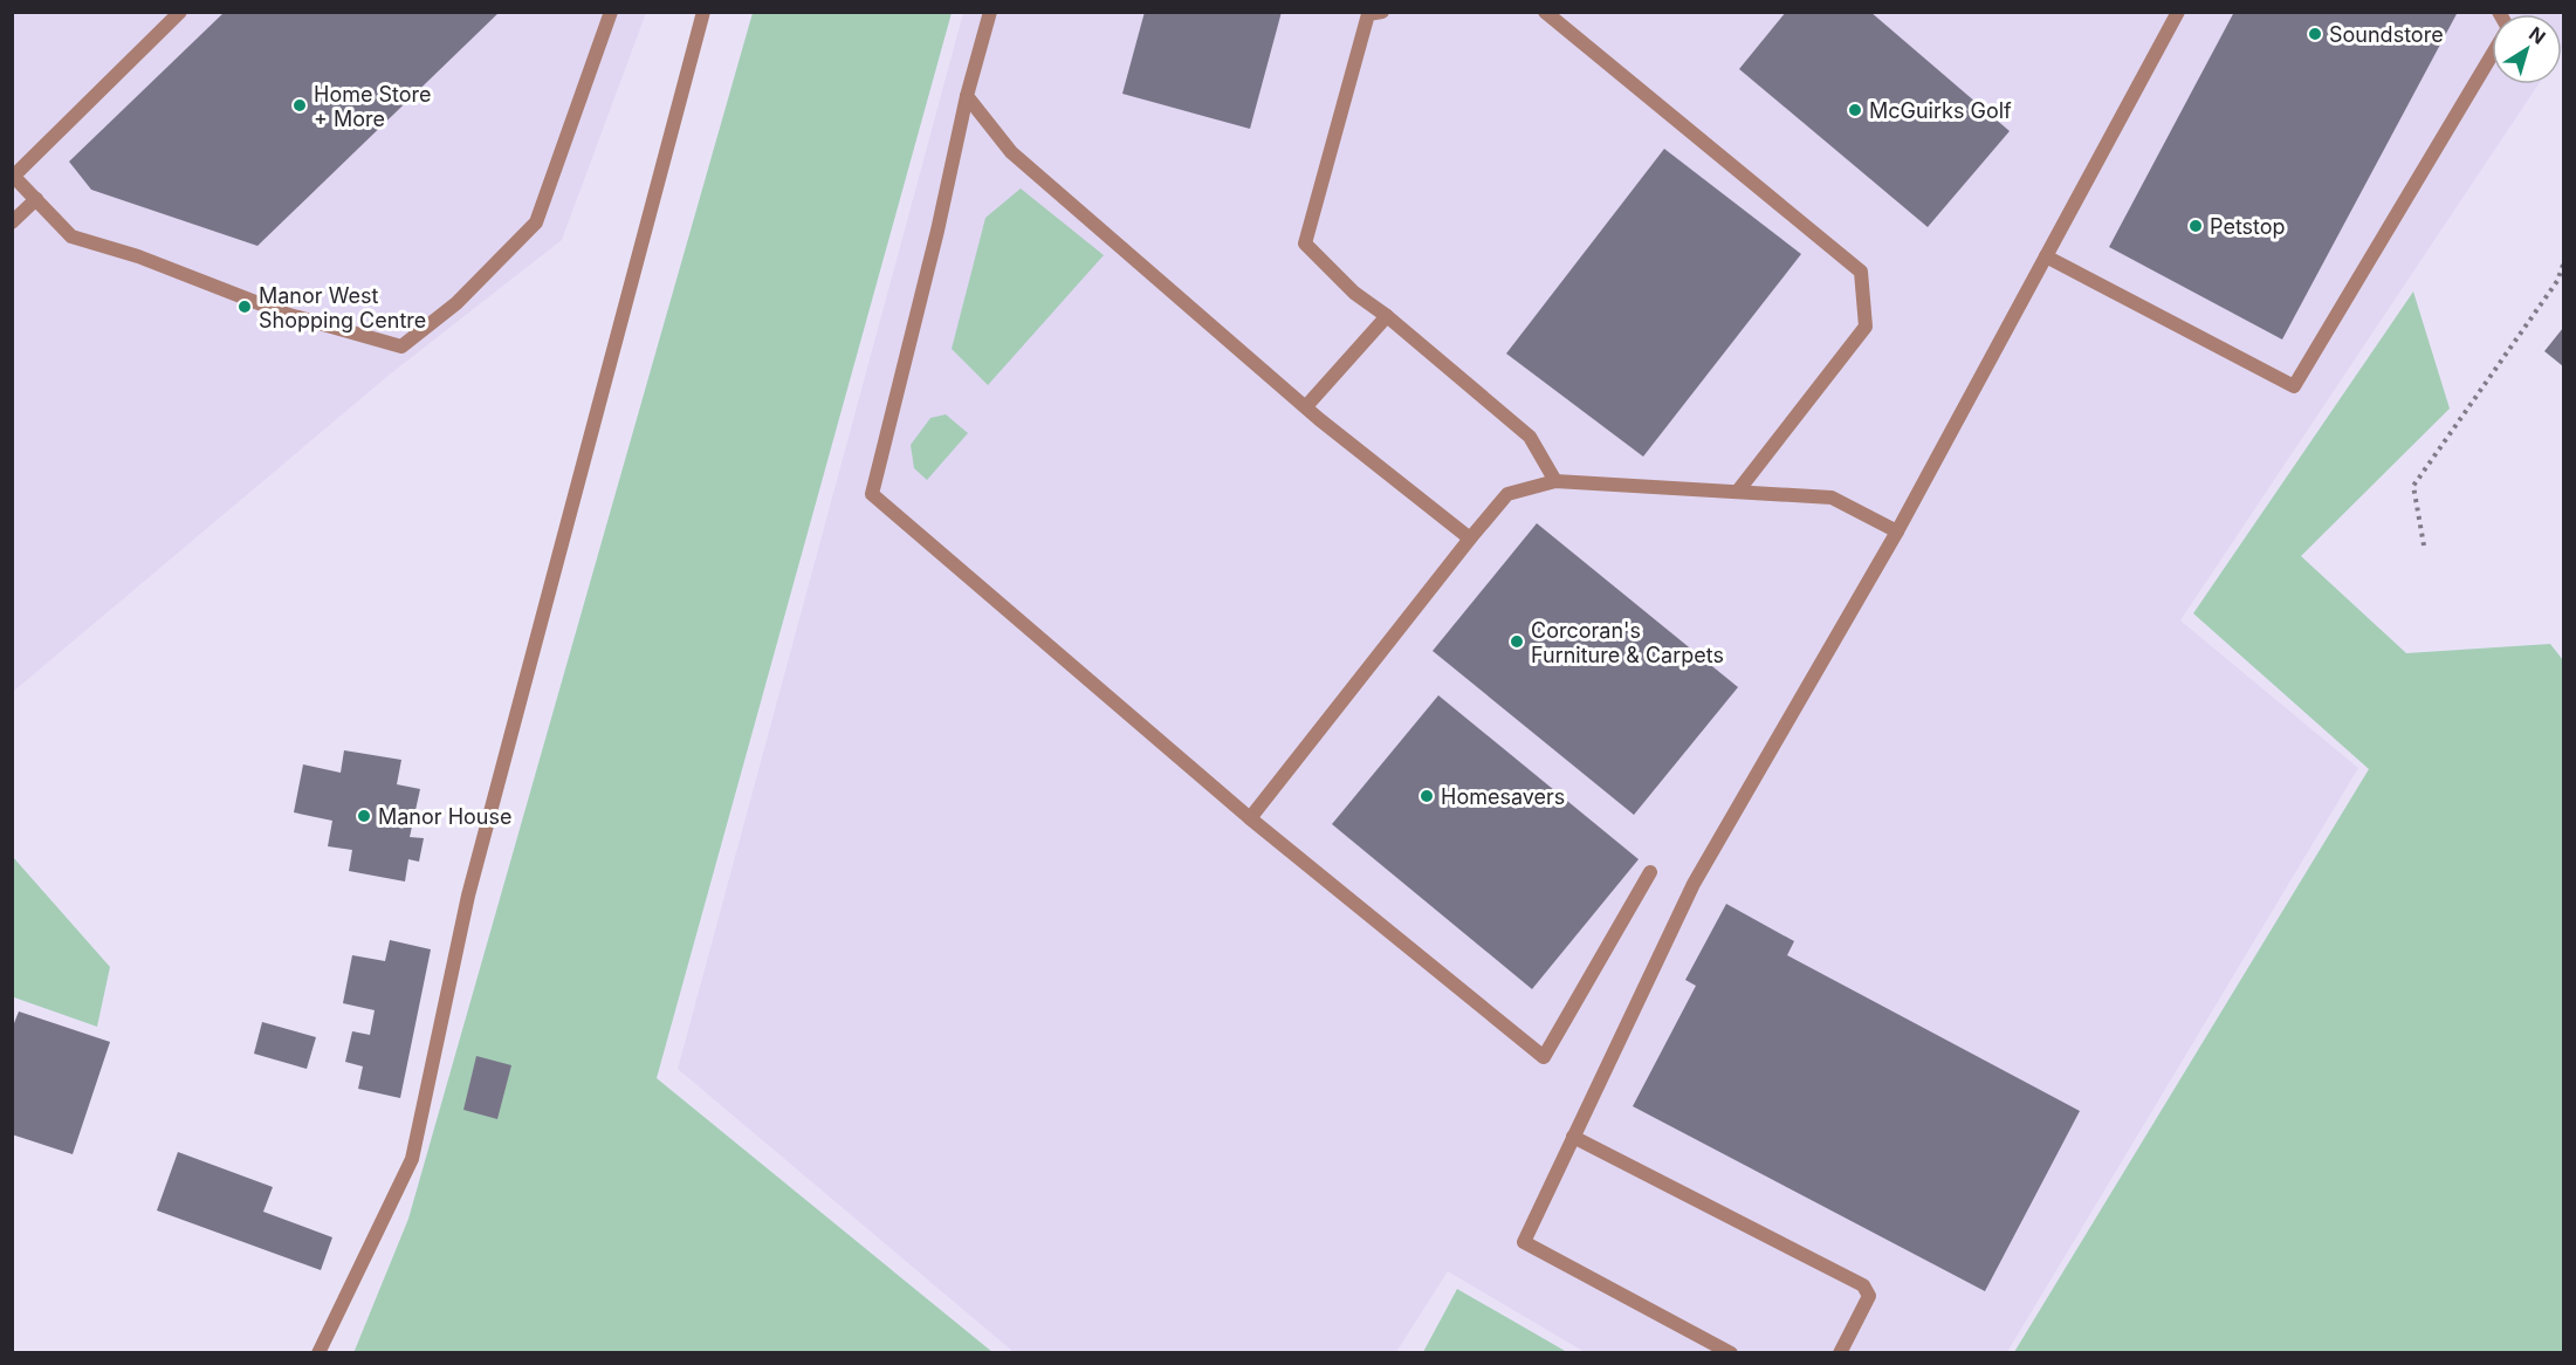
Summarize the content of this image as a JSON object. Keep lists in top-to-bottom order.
{
  "places": [
    "Soundstore",
    "Home Store + More",
    "McGuirks Golf",
    "Petstop",
    "Manor West Shopping Centre",
    "Corcoran's Furniture & Carpets",
    "Homesavers",
    "Manor House"
  ],
  "north": "top right"
}
